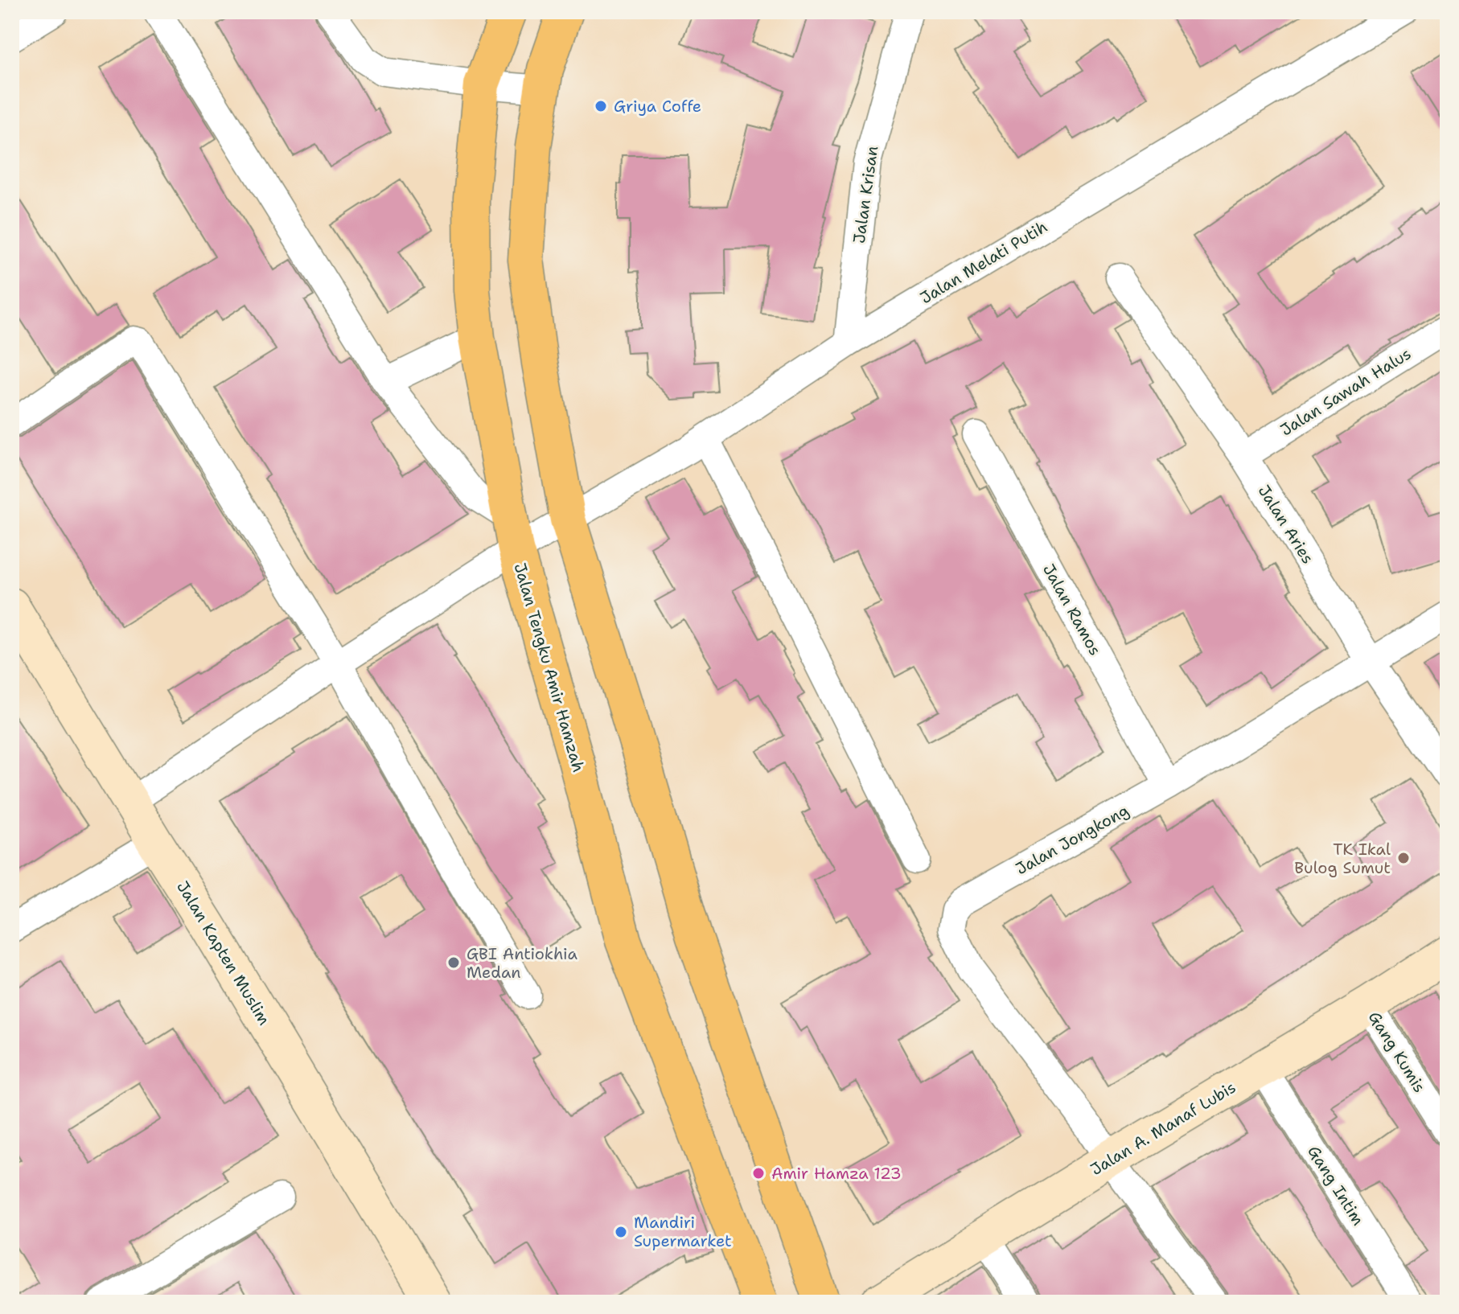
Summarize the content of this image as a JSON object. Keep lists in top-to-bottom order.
{
  "streets": {
    "main road": ["Jalan Tengku Amir Hamzah"],
    "street": [
      "Jalan Krisan",
      "Jalan Melati Putih",
      "Jalan Sawah Halus",
      "Jalan Aries",
      "Jalan Ramos",
      "Jalan Jongkong",
      "Jalan Kapten Muslim",
      "Gang Kumis",
      "Jalan A. Manaf Lubis",
      "Gang Intim"
    ]
  },
  "crossings": [
    ["Jalan Krisan", "Jalan Melati Putih"],
    ["Jalan Melati Putih", "Jalan Tengku Amir Hamzah"],
    ["Jalan Melati Putih", "Jalan Kapten Muslim"],
    ["Jalan Sawah Halus", "Jalan Aries"],
    ["Jalan Aries", "Jalan Jongkong"],
    ["Jalan Ramos", "Jalan Jongkong"],
    ["Jalan Jongkong", "Jalan A. Manaf Lubis"],
    ["Gang Kumis", "Jalan A. Manaf Lubis"],
    ["Jalan A. Manaf Lubis", "Gang Intim"]
  ],
  "places": [
    "Griya Coffe",
    "TK Ikal Bulog Sumut",
    "GBI Antiokhia Medan",
    "Amir Hamza 123",
    "Mandiri Supermarket"
  ]
}
